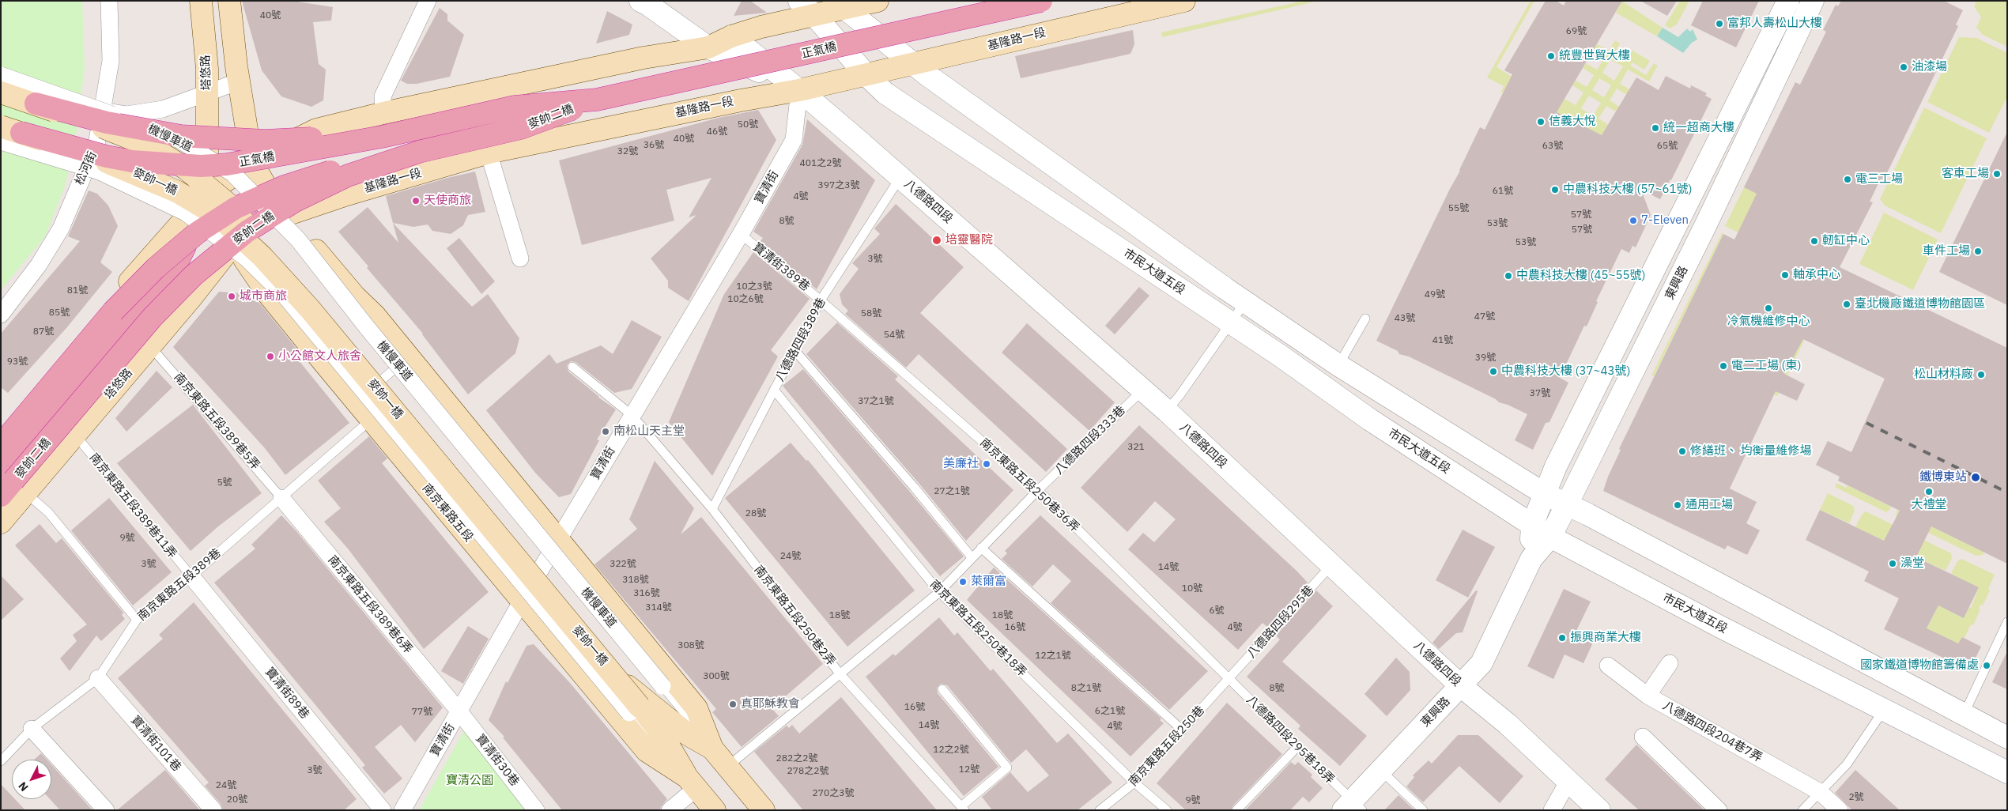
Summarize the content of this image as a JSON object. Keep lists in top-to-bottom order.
{
  "streets": {
    "highway": ["正氣橋", "麥帥二橋", "麥帥一橋"],
    "main road": ["基隆路一段", "塔悠路", "南京東路五段"],
    "street": [
      "機慢車道",
      "松河街",
      "寶清街",
      "八德路四段",
      "市民大道五段",
      "東興路",
      "南京東路五段389巷6弄",
      "寶清街89巷",
      "八德路四段204巷7弄",
      "寶清街101巷",
      "寶清街30巷"
    ],
    "lane": [
      "寶清街389巷",
      "八德路四段389巷",
      "南京東路五段389巷5弄",
      "八德路四段333巷",
      "南京東路五段250巷36弄",
      "南京東路五段389巷11弄",
      "南京東路五段389巷",
      "南京東路五段250巷2弄",
      "八德路四段295巷",
      "南京東路五段250巷18弄",
      "八德路四段295巷18弄",
      "南京東路五段250巷"
    ]
  },
  "crossings": [
    ["基隆路一段", "塔悠路"],
    ["基隆路一段", "寶清街"],
    ["基隆路一段", "八德路四段"],
    ["基隆路一段", "市民大道五段"],
    ["基隆路一段", "南京東路五段"],
    ["正氣橋", "麥帥二橋"],
    ["正氣橋", "麥帥一橋"],
    ["塔悠路", "南京東路五段389巷5弄"],
    ["塔悠路", "南京東路五段389巷11弄"],
    ["塔悠路", "南京東路五段"],
    ["機慢車道", "麥帥一橋"],
    ["麥帥一橋", "南京東路五段"],
    ["寶清街", "八德路四段"],
    ["寶清街", "寶清街389巷"],
    ["寶清街", "南京東路五段"],
    ["寶清街", "南京東路五段389巷6弄"],
    ["寶清街", "南京東路五段250巷2弄"],
    ["寶清街", "寶清街30巷"],
    ["八德路四段", "東興路"],
    ["八德路四段", "八德路四段389巷"],
    ["八德路四段", "八德路四段333巷"],
    ["八德路四段", "八德路四段295巷"],
    ["寶清街389巷", "八德路四段389巷"],
    ["寶清街389巷", "南京東路五段250巷36弄"],
    ["市民大道五段", "東興路"],
    ["東興路", "八德路四段295巷18弄"],
    ["八德路四段389巷", "南京東路五段250巷36弄"],
    ["八德路四段389巷", "南京東路五段250巷2弄"],
    ["八德路四段389巷", "南京東路五段250巷18弄"],
    ["南京東路五段389巷5弄", "南京東路五段389巷"],
    ["南京東路五段389巷5弄", "南京東路五段389巷6弄"],
    ["八德路四段333巷", "南京東路五段250巷36弄"],
    ["八德路四段333巷", "南京東路五段250巷2弄"],
    ["八德路四段333巷", "南京東路五段250巷18弄"],
    ["南京東路五段250巷36弄", "八德路四段295巷"],
    ["南京東路五段250巷36弄", "八德路四段295巷18弄"],
    ["南京東路五段250巷36弄", "南京東路五段250巷"],
    ["南京東路五段389巷11弄", "南京東路五段389巷"],
    ["南京東路五段389巷11弄", "寶清街89巷"],
    ["南京東路五段", "南京東路五段389巷"],
    ["南京東路五段389巷", "南京東路五段389巷6弄"],
    ["南京東路五段389巷", "寶清街89巷"],
    ["南京東路五段389巷", "寶清街101巷"],
    ["南京東路五段389巷6弄", "寶清街30巷"],
    ["八德路四段295巷", "八德路四段295巷18弄"],
    ["八德路四段295巷", "南京東路五段250巷"],
    ["南京東路五段250巷18弄", "南京東路五段250巷"],
    ["八德路四段295巷18弄", "南京東路五段250巷"]
  ],
  "parks": ["寶清公園"],
  "places": [
    "富邦人壽松山大樓",
    "統豐世貿大樓",
    "油漆場",
    "信義大悅",
    "統一超商大樓",
    "客車工場",
    "電三工場",
    "中農科技大樓 (57~61號)",
    "天使商旅",
    "7-Eleven",
    "培靈醫院",
    "軔缸中心",
    "車件工場",
    "軸承中心",
    "中農科技大樓 (45~55號)",
    "城市商旅",
    "臺北機廠鐵道博物館園區",
    "冷氣機維修中心",
    "小公館文人旅舍",
    "電二工場 (東)",
    "中農科技大樓 (37~43號)",
    "松山材料廠",
    "南松山天主堂",
    "修繕班、 均衡量維修場",
    "美廉社",
    "鐵博東站",
    "大禮堂",
    "通用工場",
    "澡堂",
    "萊爾富",
    "振興商業大樓",
    "國家鐵道博物館籌備處",
    "真耶穌教會"
  ],
  "house_numbers": [
    "40號",
    "69號",
    "50號",
    "46號",
    "40號",
    "36號",
    "63號",
    "65號",
    "32號",
    "401之2號",
    "397之3號",
    "61號",
    "4號",
    "55號",
    "57號",
    "8號",
    "53號",
    "57號",
    "53號",
    "3號",
    "10之3號",
    "81號",
    "49號",
    "10之6號",
    "85號",
    "58號",
    "47號",
    "43號",
    "87號",
    "54號",
    "41號",
    "39號",
    "93號",
    "37號",
    "37之1號",
    "321",
    "5號",
    "27之1號",
    "28號",
    "9號",
    "24號",
    "3號",
    "322號",
    "14號",
    "318號",
    "10號",
    "316號",
    "314號",
    "6號",
    "18號",
    "18號",
    "16號",
    "4號",
    "308號",
    "12之1號",
    "300號",
    "8之1號",
    "8號",
    "16號",
    "6之1號",
    "77號",
    "14號",
    "4號",
    "12之2號",
    "282之2號",
    "12號",
    "3號",
    "278之2號",
    "24號",
    "270之3號",
    "2號",
    "20號",
    "9號"
  ],
  "north": "bottom left"
}
